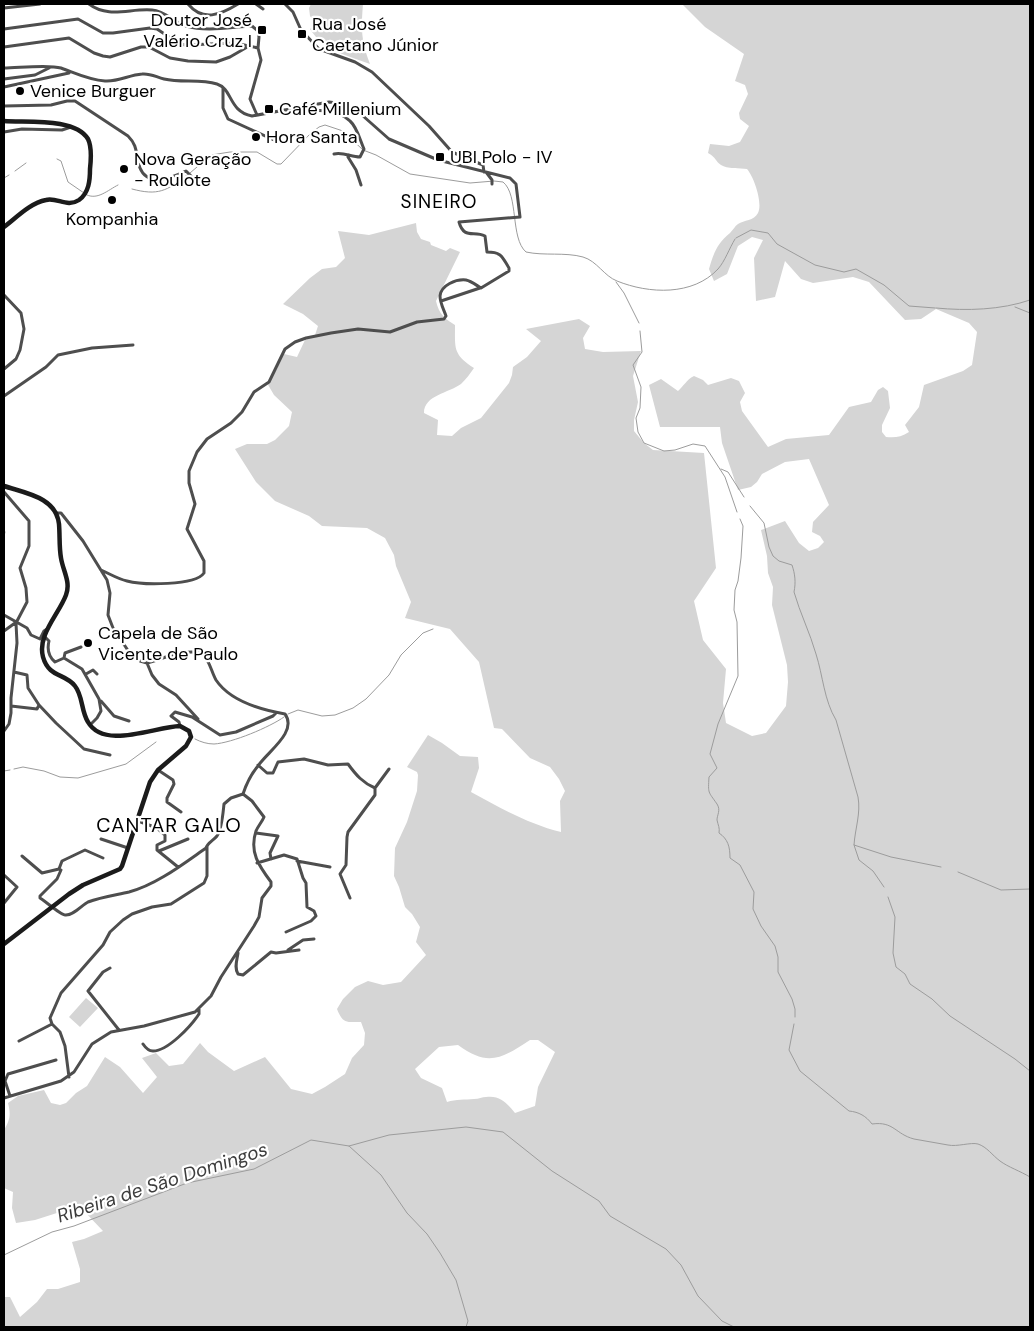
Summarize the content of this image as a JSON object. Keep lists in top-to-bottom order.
{
  "districts": ["SINEIRO", "CANTAR GALO"],
  "water": ["Ribeira de São Domingos"],
  "places": {
    "transit": [
      "Doutor José Valério Cruz I",
      "Rua José Caetano Júnior",
      "Café Millenium",
      "UBI Polo - IV"
    ],
    "other": [
      "Venice Burguer",
      "Hora Santa",
      "Nova Geração - Roulote",
      "Kompanhia",
      "Capela de São Vicente de Paulo"
    ]
  }
}
